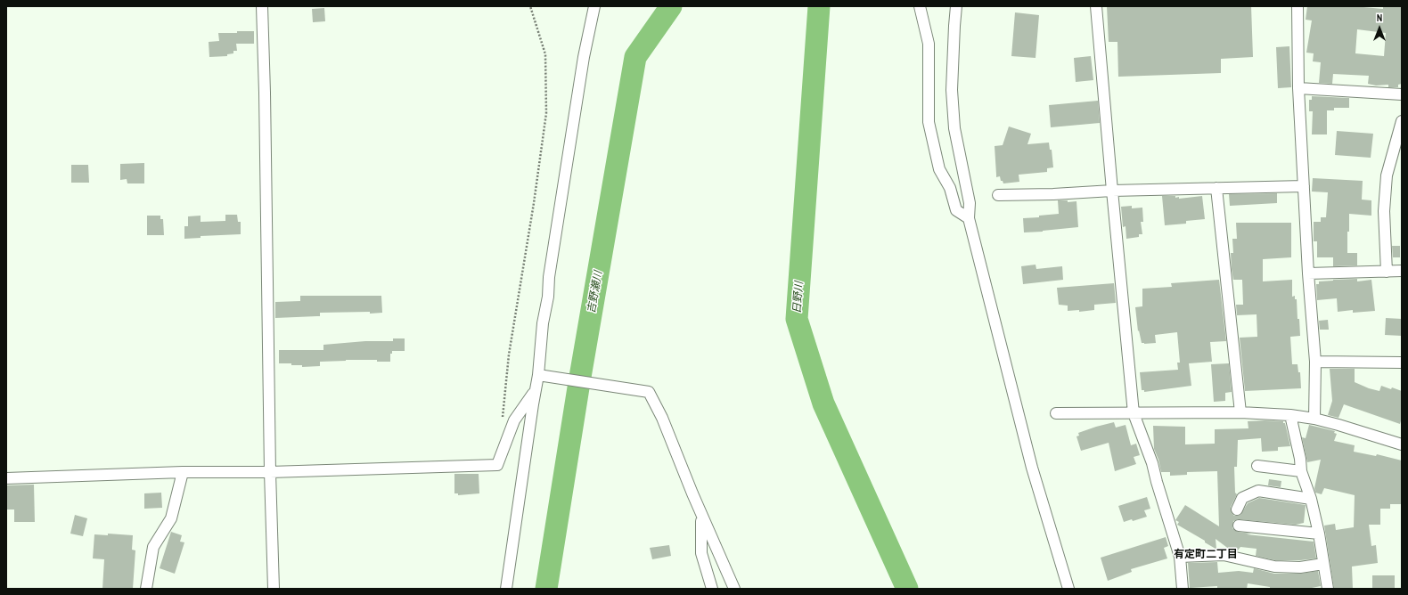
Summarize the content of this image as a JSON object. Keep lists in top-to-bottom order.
{
  "districts": ["有定町二丁目"],
  "water": ["吉野瀬川", "日野川"],
  "north": "top"
}
